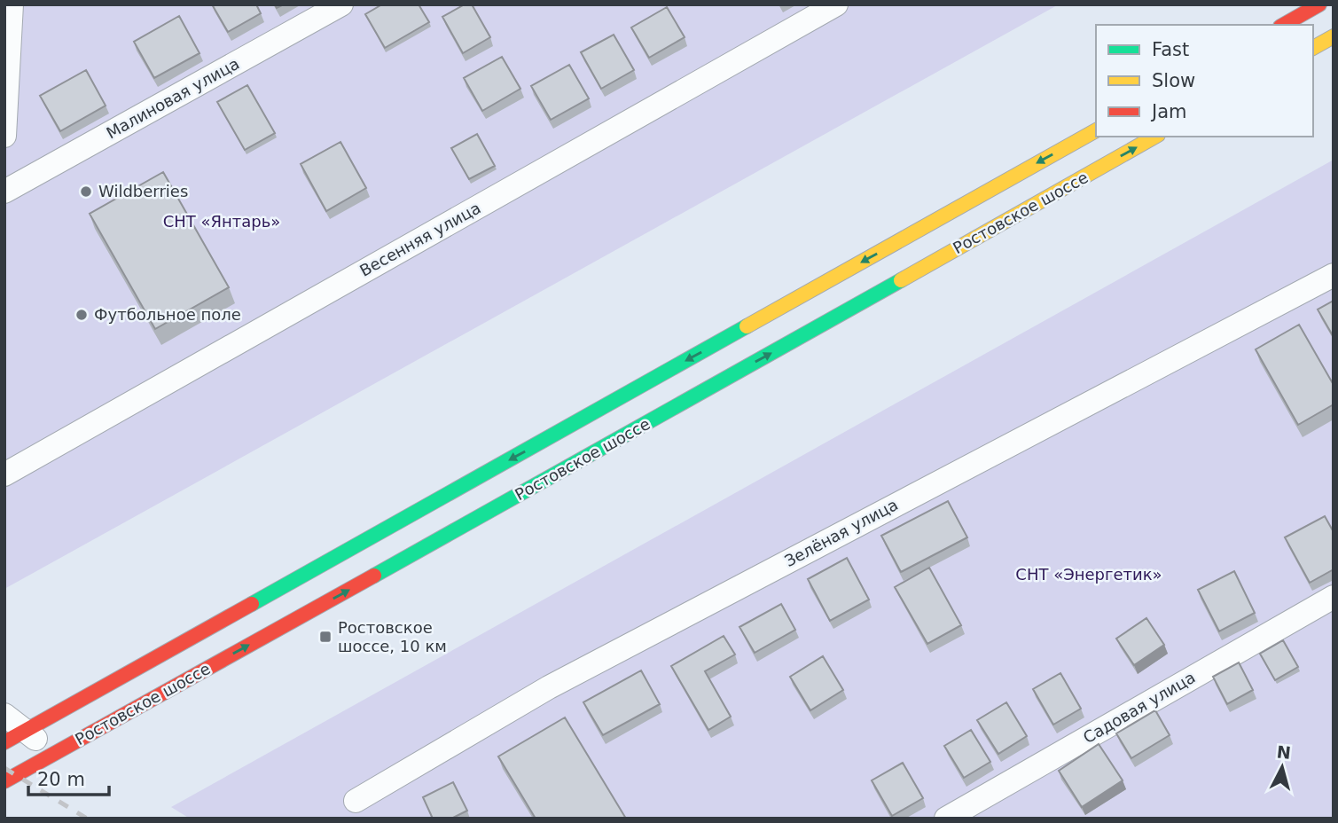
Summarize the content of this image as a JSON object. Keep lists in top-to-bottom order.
{
  "streets": {
    "highway": ["Ростовское шоссе"],
    "street": [
      "Малиновая улица",
      "Весенняя улица",
      "Зелёная улица",
      "Садовая улица"
    ]
  },
  "parks": ["СНТ «Янтарь»", "СНТ «Энергетик»"],
  "places": {
    "other": ["Wildberries", "Футбольное поле"],
    "transit": ["Ростовское шоссе, 10 км"]
  },
  "legend": ["Fast", "Slow", "Jam"],
  "scale_bar": "20 m",
  "north": "top"
}
